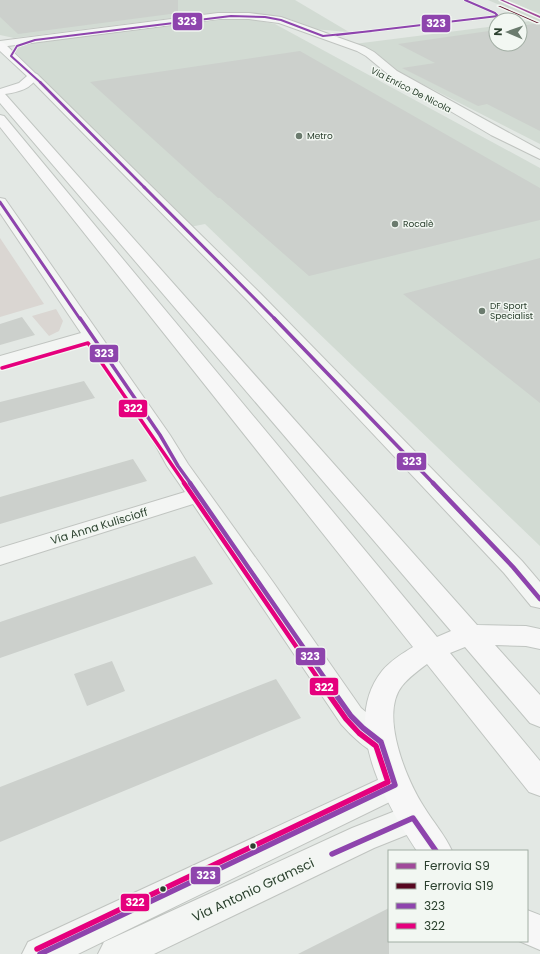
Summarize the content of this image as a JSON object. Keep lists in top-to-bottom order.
{
  "streets": {
    "street": ["Via Enrico De Nicola", "Via Anna Kuliscioff", "Via Antonio Gramsci"]
  },
  "places": ["Metro", "Rocalè", "DF Sport Specialist"],
  "lines": [
    "rail line S9",
    "transit line 323",
    "rail line S19",
    "transit line 322"
  ],
  "legend": [
    "Ferrovia S9",
    "Ferrovia S19",
    "323",
    "322"
  ],
  "north": "left"
}
